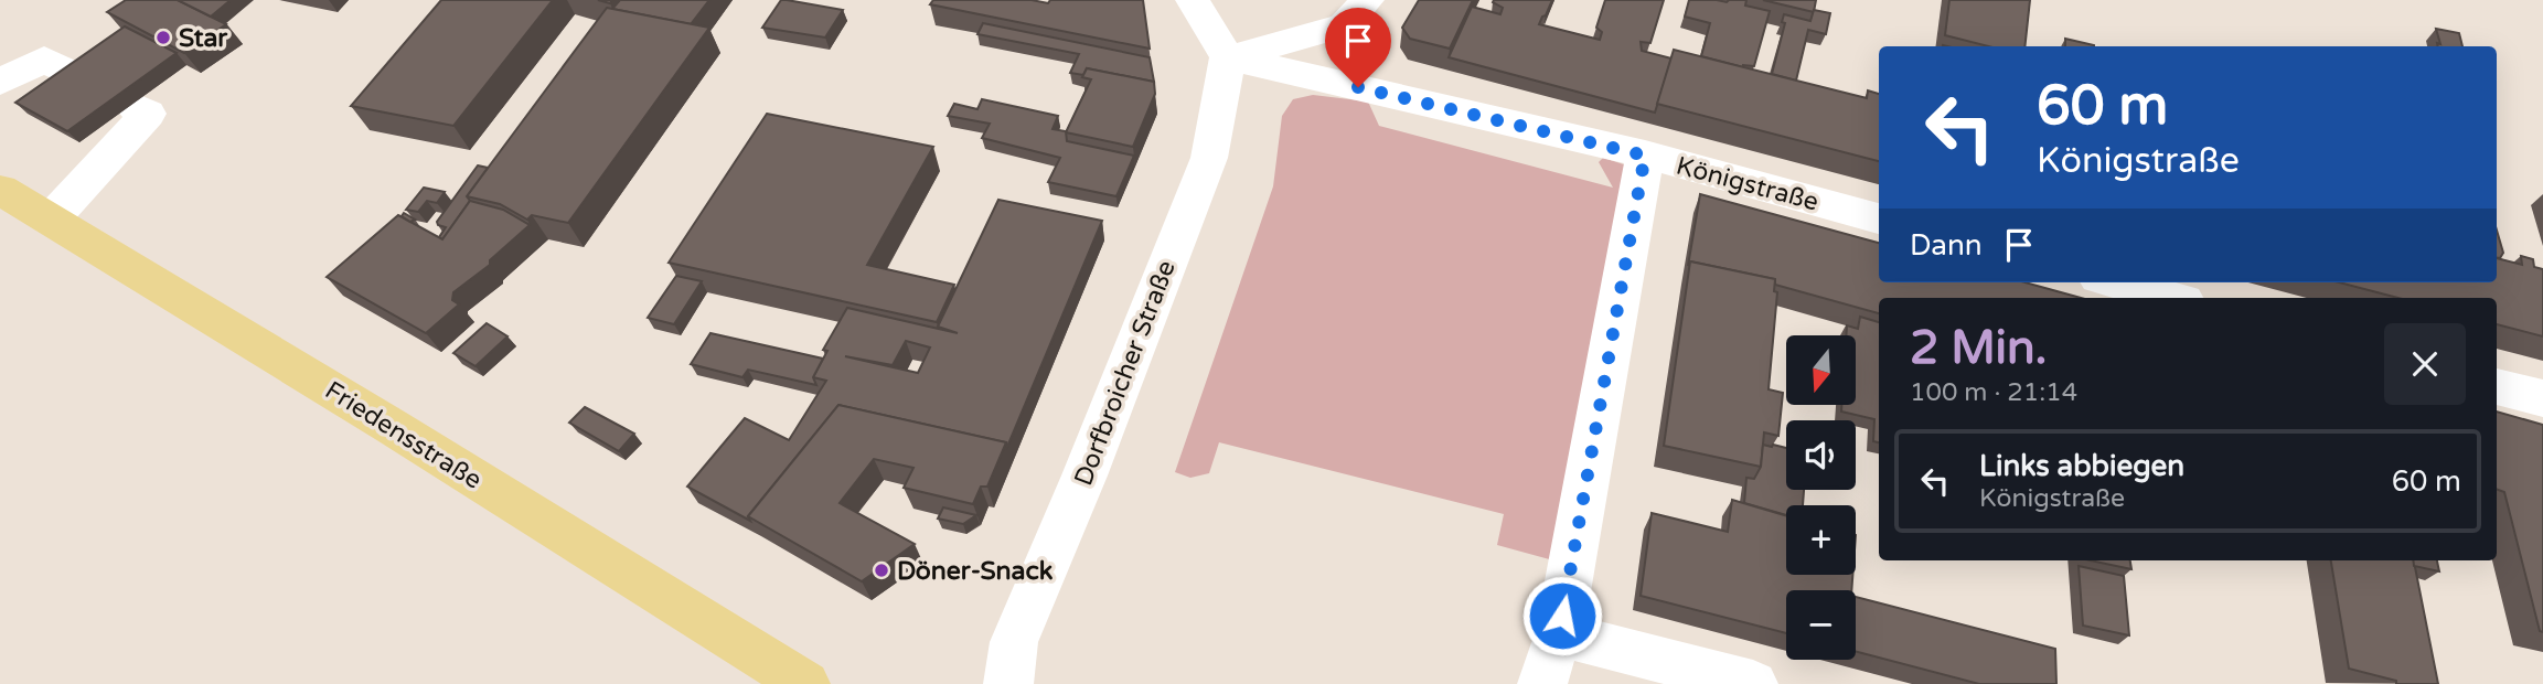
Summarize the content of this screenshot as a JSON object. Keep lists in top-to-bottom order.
{
  "streets": {
    "main road": ["Friedensstraße"],
    "street": ["Königstraße", "Dorfbroicher Straße"]
  },
  "crossings": [
    ["Königstraße", "Dorfbroicher Straße"]
  ],
  "places": ["Star", "Döner-Snack"],
  "north": "bottom",
  "page": {
    "turn": ["60 m", "Königstraße"],
    "then": "Dann",
    "heading": ["2 Min.", "100 m · 21:14"],
    "map_buttons": ["+", "−"],
    "list": [
      {
        "name": "Links abbiegen",
        "note": "Königstraße",
        "value": "60 m"
      }
    ]
  }
}
